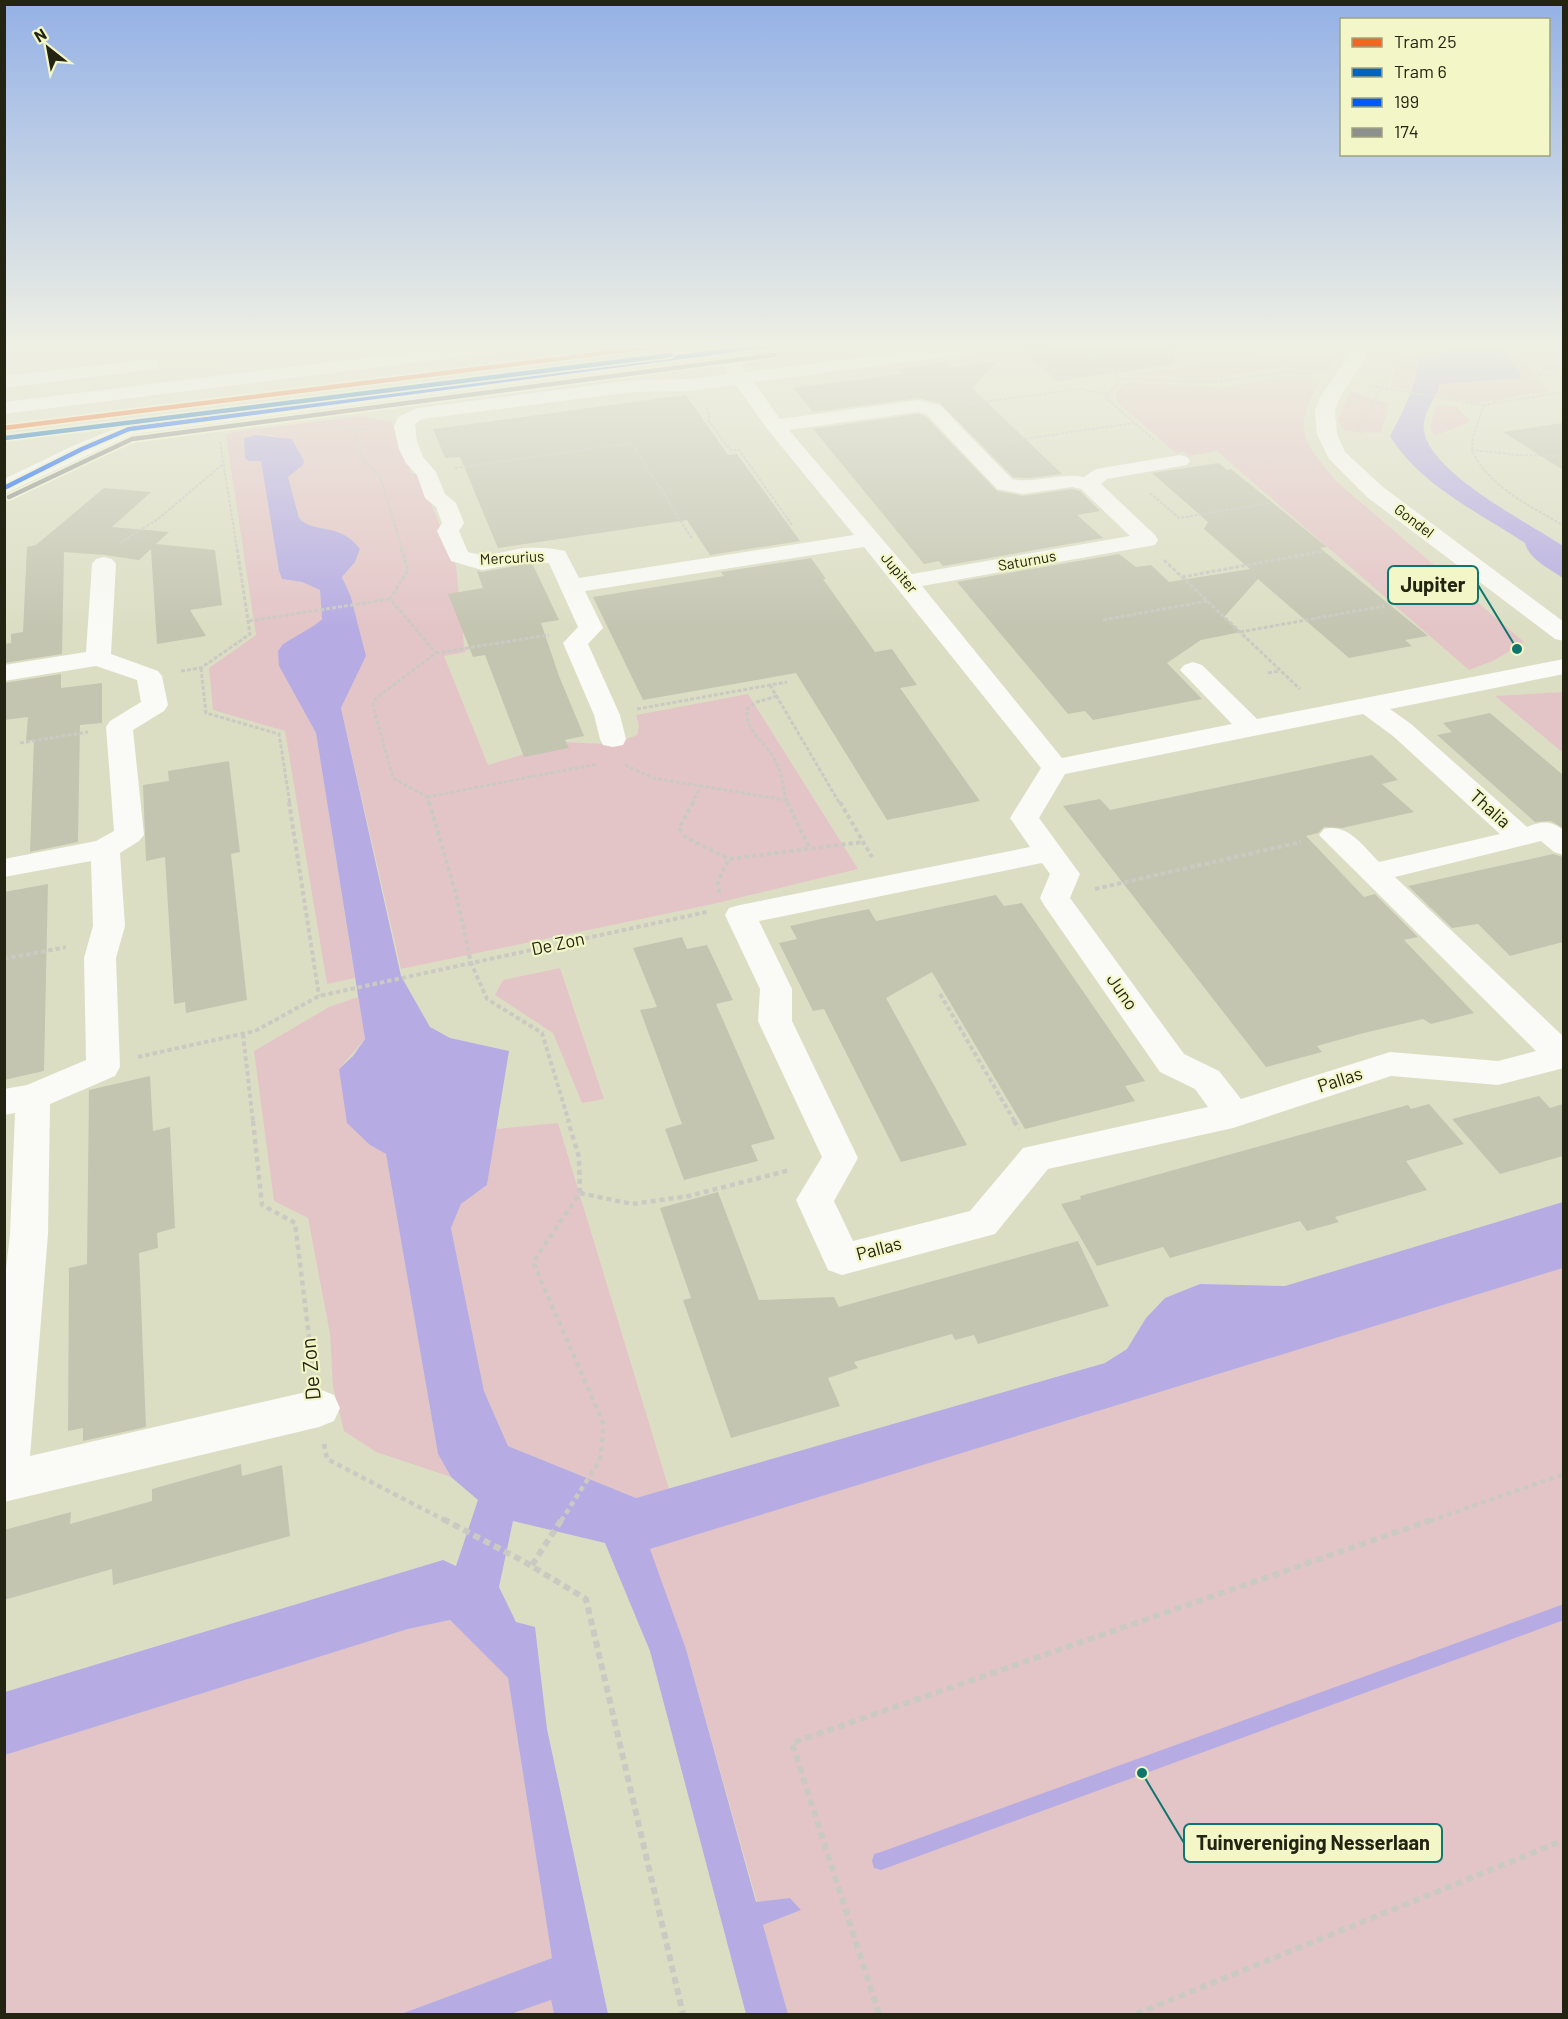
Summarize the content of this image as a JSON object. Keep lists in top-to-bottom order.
{
  "streets": {
    "street": [
      "Gondel",
      "Mercurius",
      "Saturnus",
      "Jupiter",
      "Thalia",
      "De Zon",
      "Juno",
      "Pallas"
    ]
  },
  "crossings": [
    ["Saturnus", "Jupiter"],
    ["Juno", "Pallas"]
  ],
  "places": ["Jupiter", "Tuinvereniging Nesserlaan"],
  "lines": ["transit line 199", "transit line 174"],
  "legend": [
    "Tram 25",
    "Tram 6",
    "199",
    "174"
  ],
  "north": "top left"
}
